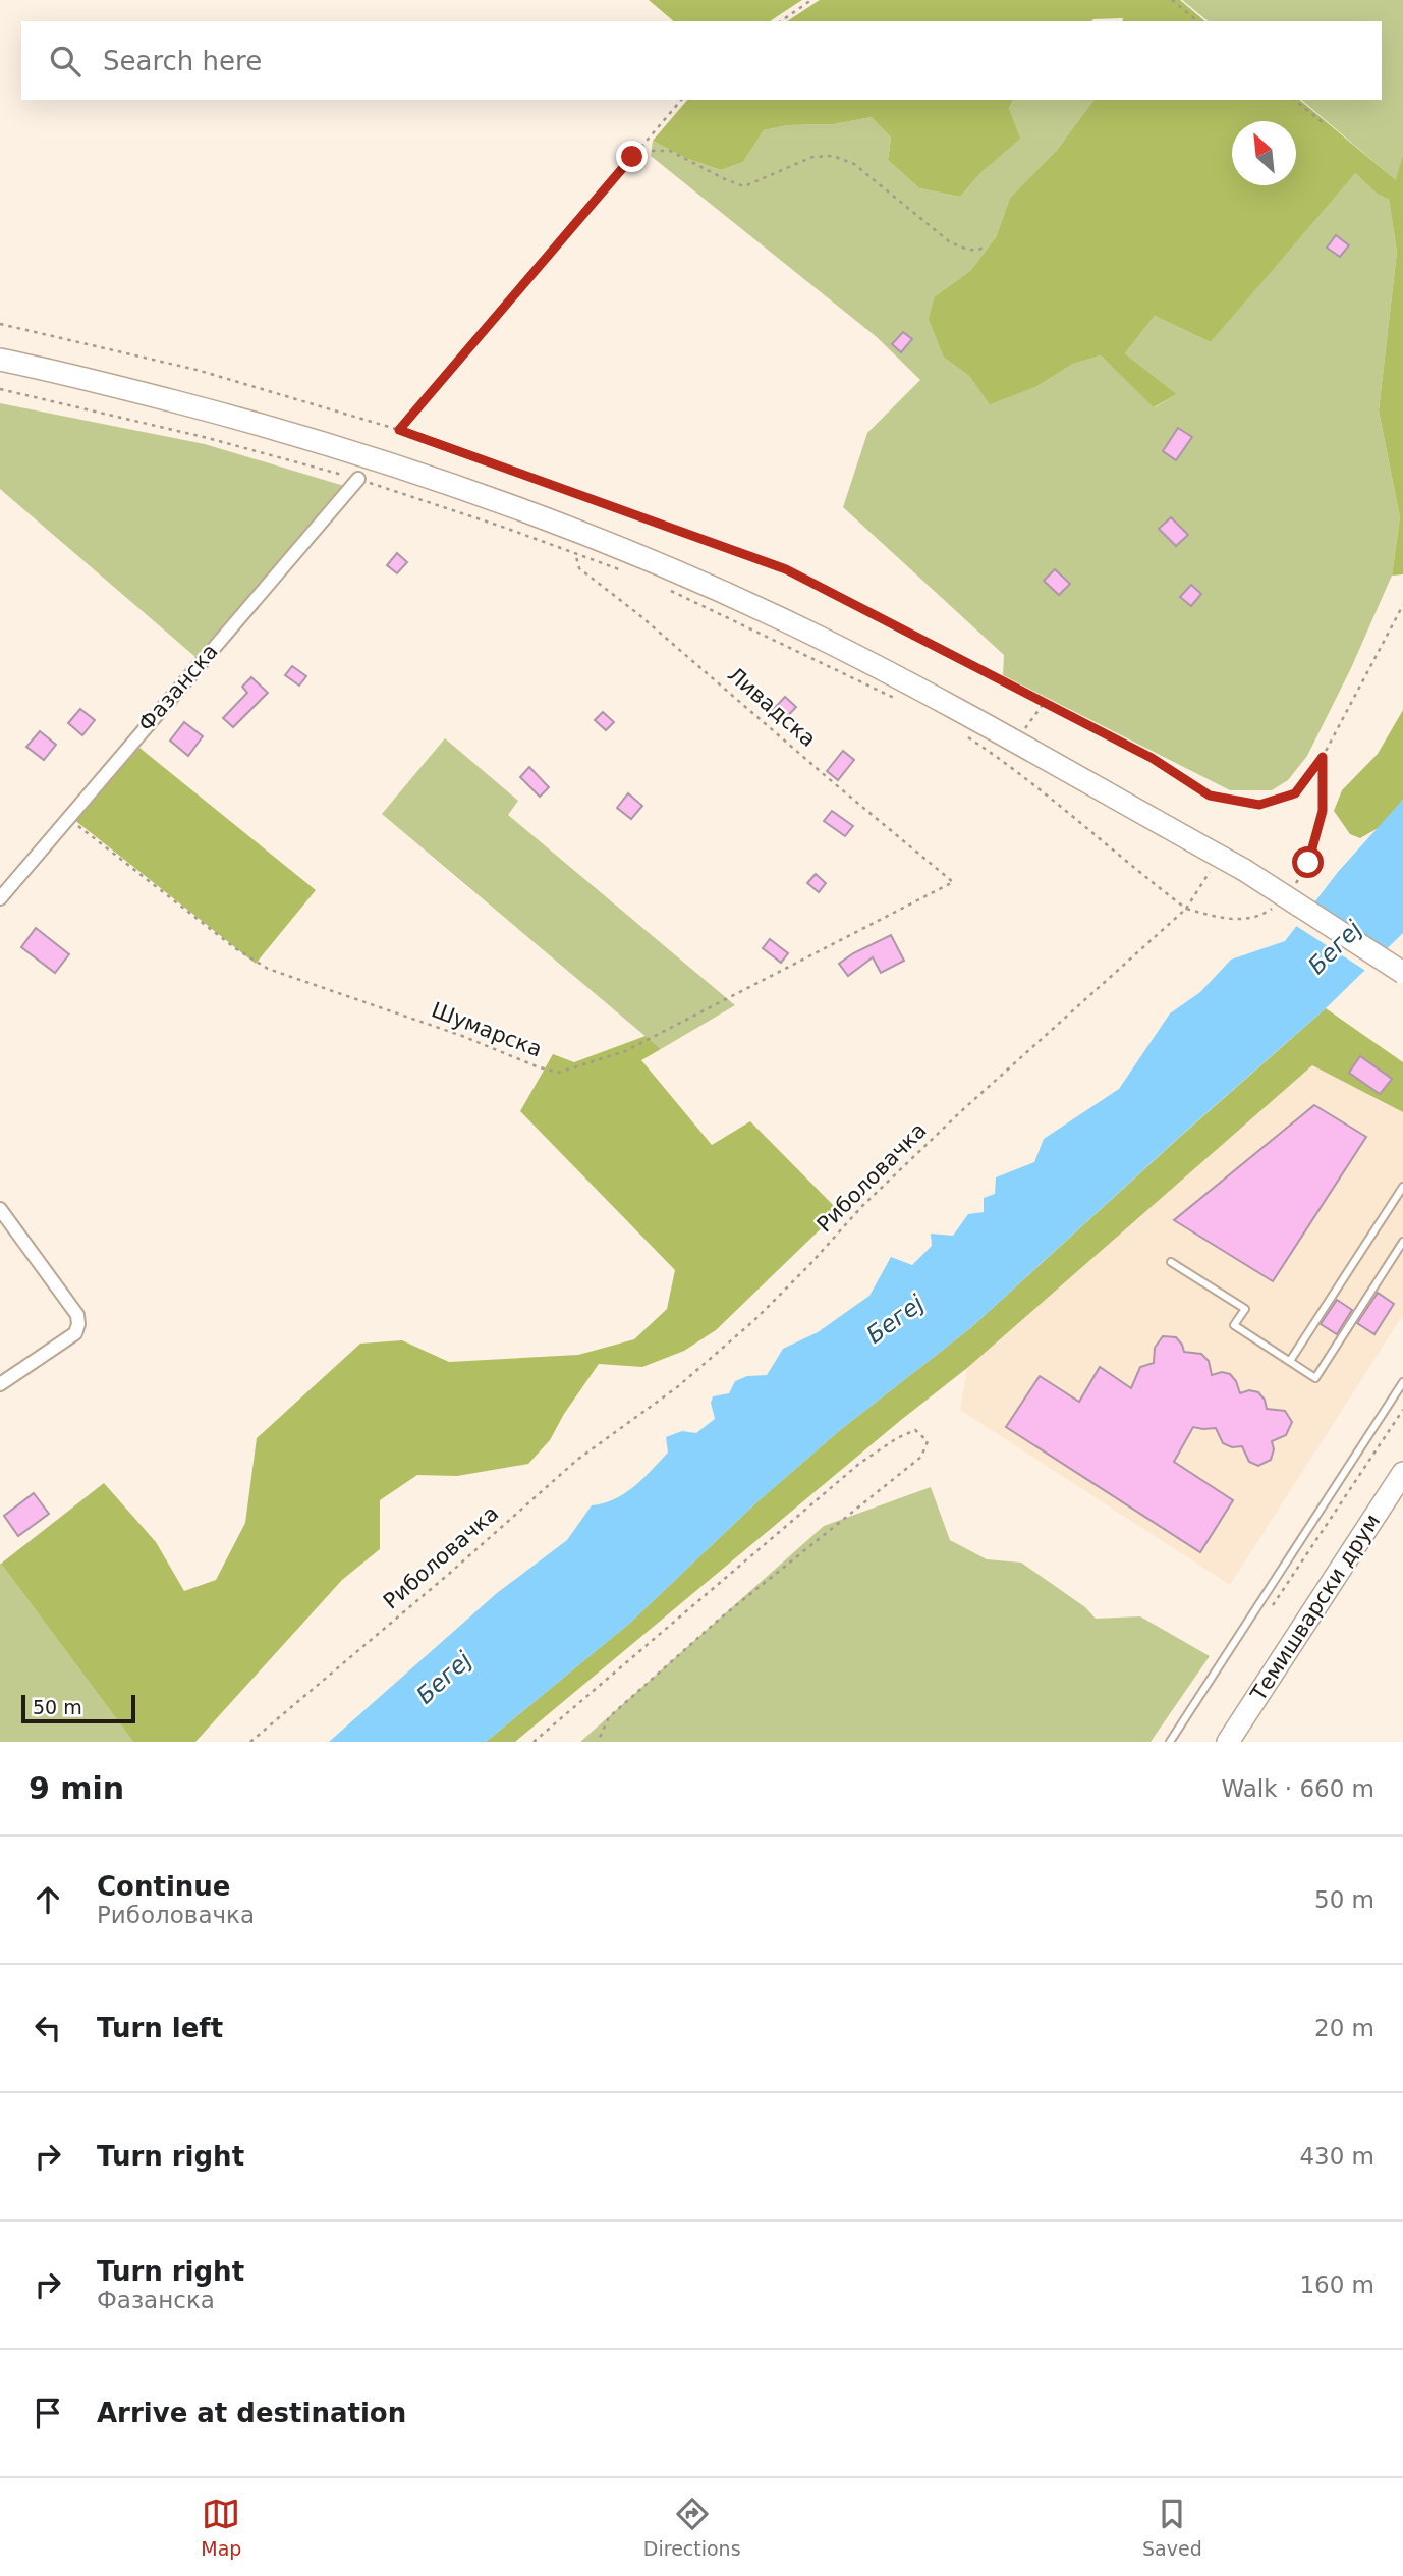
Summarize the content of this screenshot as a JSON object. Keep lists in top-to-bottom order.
{
  "streets": {
    "main road": ["Темишварски друм"],
    "street": ["Фазанска"],
    "path": ["Ливадска", "Шумарска", "Риболовачка"]
  },
  "crossings": [
    ["Фазанска", "Шумарска"],
    ["Ливадска", "Шумарска"]
  ],
  "water": ["Бегеј"],
  "scale_bar": "50 m",
  "north": "top left",
  "page": {
    "search": "Search here",
    "scale": "50 m",
    "heading": ["9 min", "Walk · 660 m"],
    "list": [
      ["Continue", "Риболовачка", "50 m"],
      ["Turn left", "20 m"],
      ["Turn right", "430 m"],
      ["Turn right", "Фазанска", "160 m"],
      "Arrive at destination"
    ],
    "nav": ["Map", "Directions", "Saved"]
  }
}
